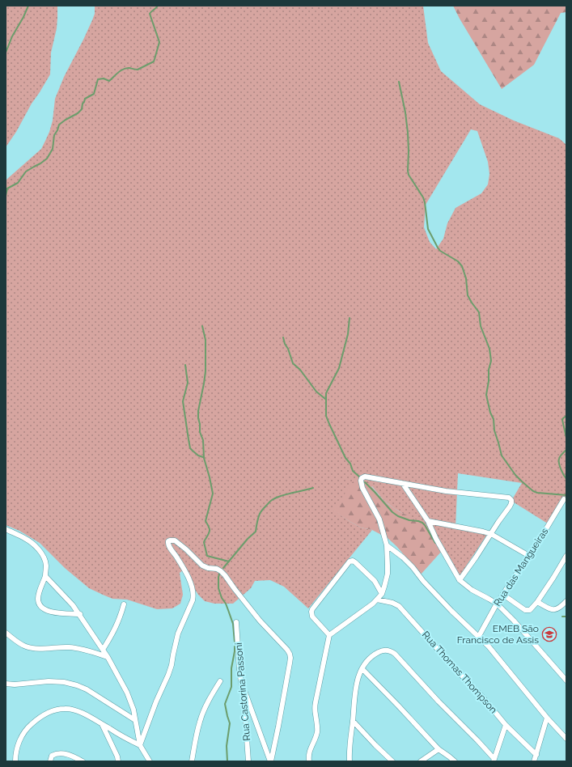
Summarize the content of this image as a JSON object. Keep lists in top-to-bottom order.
{
  "streets": {
    "street": ["Rua das Mangueiras", "Rua Thomas Thompson", "Rua Castorina Passoni"]
  },
  "places": {
    "school or university": ["EMEB São Francisco de Assis"]
  }
}
